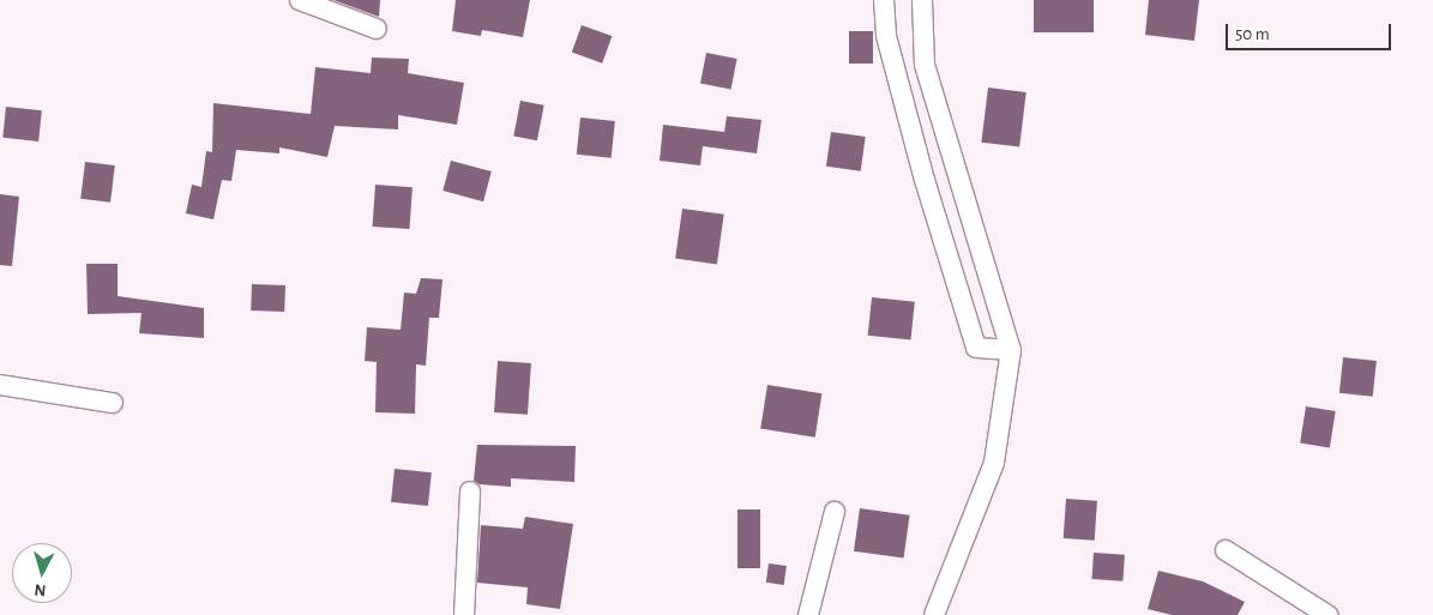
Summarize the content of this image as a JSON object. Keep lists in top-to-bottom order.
{
  "scale_bar": "50 m",
  "north": "bottom"
}
